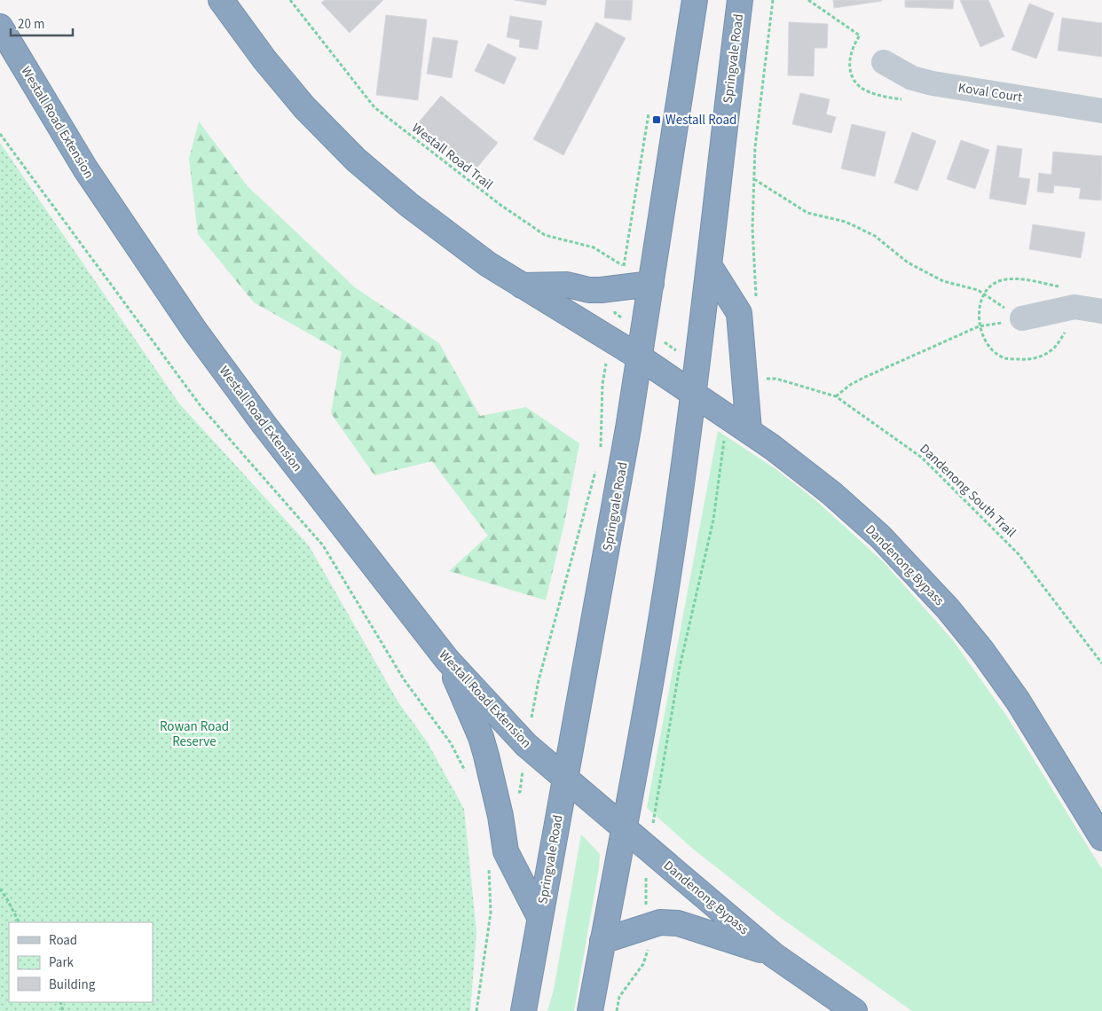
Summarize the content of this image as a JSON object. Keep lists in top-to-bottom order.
{
  "streets": {
    "highway": ["Springvale Road", "Westall Road Extension", "Dandenong Bypass"],
    "street": ["Koval Court"],
    "path": ["Westall Road Trail", "Dandenong South Trail"]
  },
  "crossings": [
    ["Springvale Road", "Westall Road Extension"],
    ["Springvale Road", "Dandenong Bypass"],
    ["Westall Road Extension", "Dandenong Bypass"]
  ],
  "parks": ["Rowan Road Reserve"],
  "places": {
    "transit": ["Westall Road"]
  },
  "legend": ["Road", "Park", "Building"],
  "scale_bar": "20 m"
}
